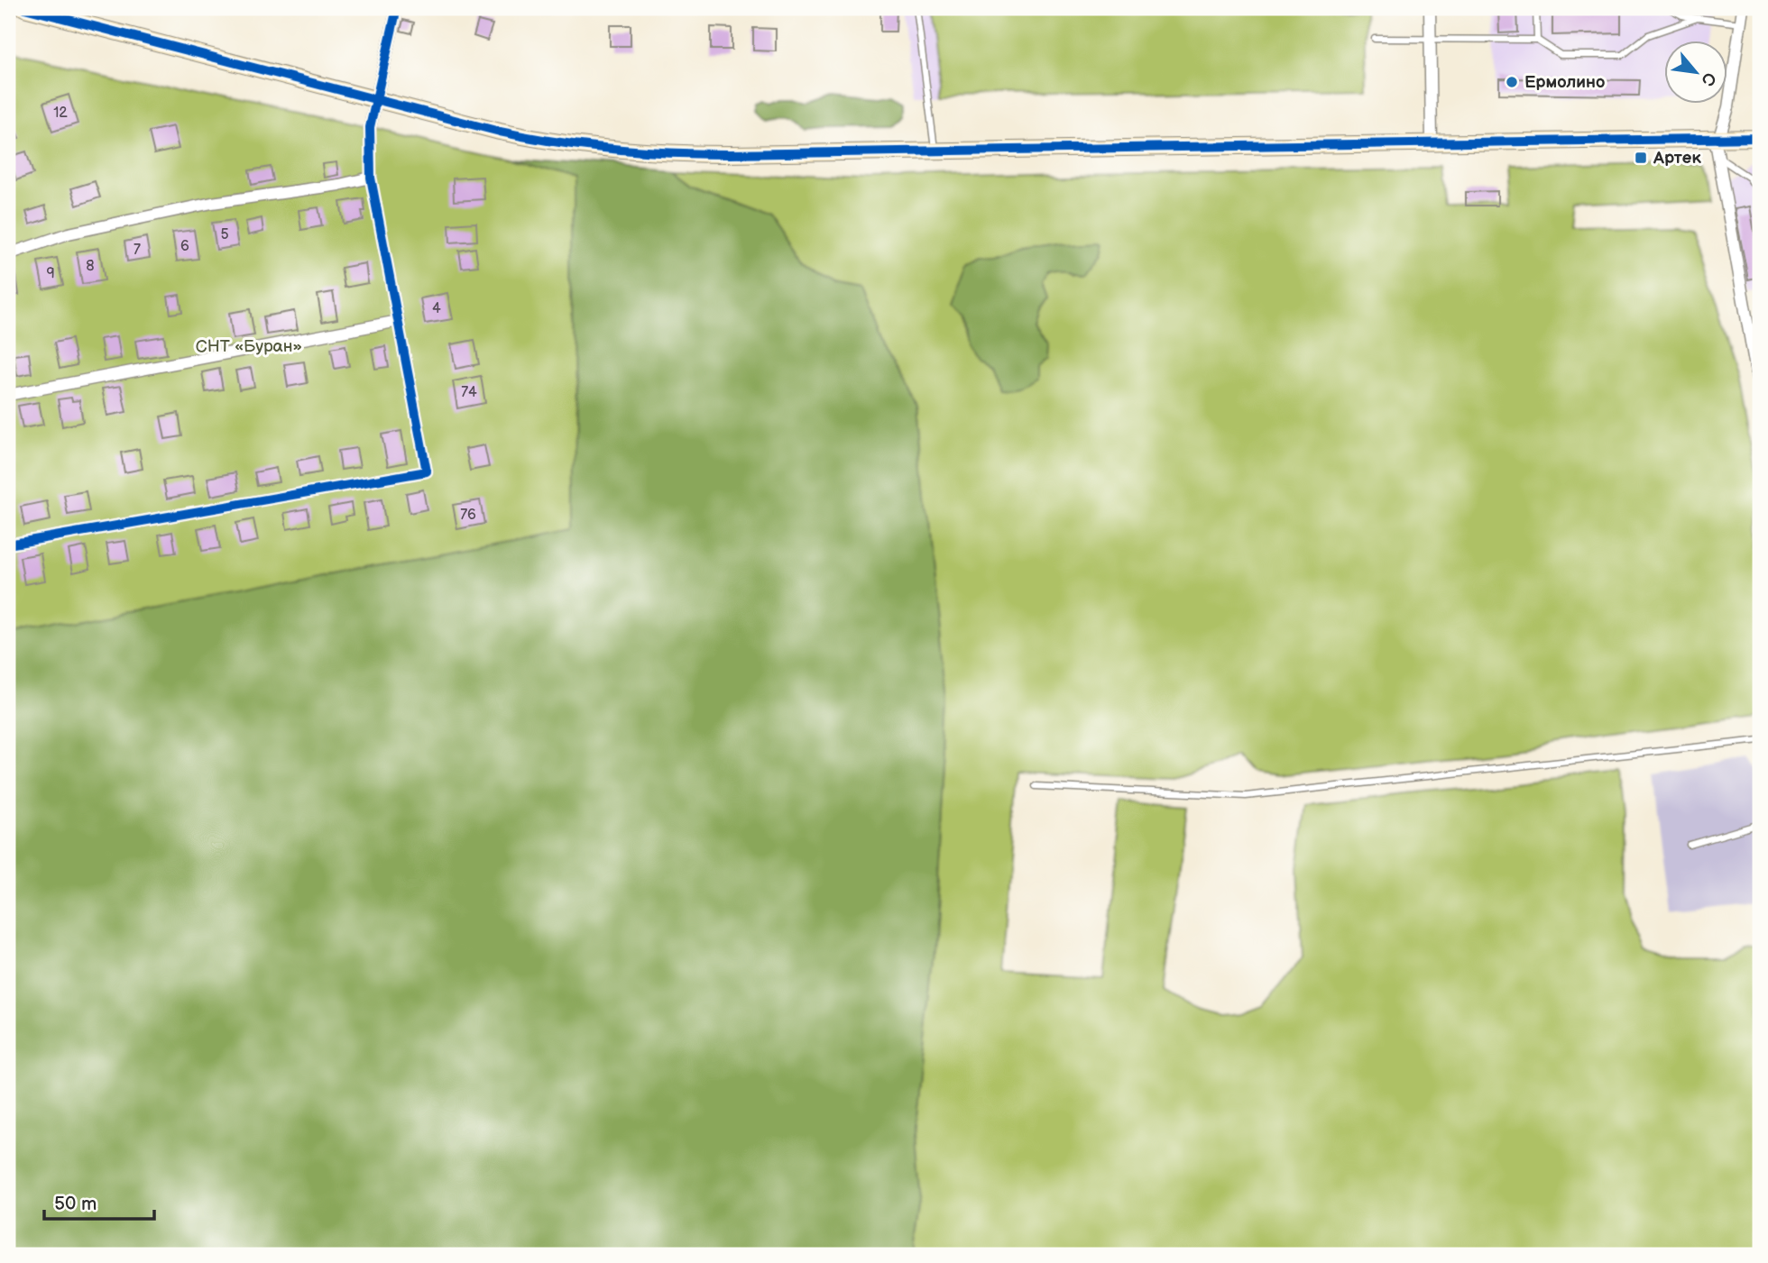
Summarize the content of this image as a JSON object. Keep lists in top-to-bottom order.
{
  "parks": ["СНТ «Буран»"],
  "places": {
    "other": ["Ермолино"],
    "transit": ["Артек"]
  },
  "house_numbers": [
    "12",
    "5",
    "6",
    "7",
    "8",
    "9",
    "4",
    "74",
    "76"
  ],
  "scale_bar": "50 m",
  "north": "bottom right"
}
